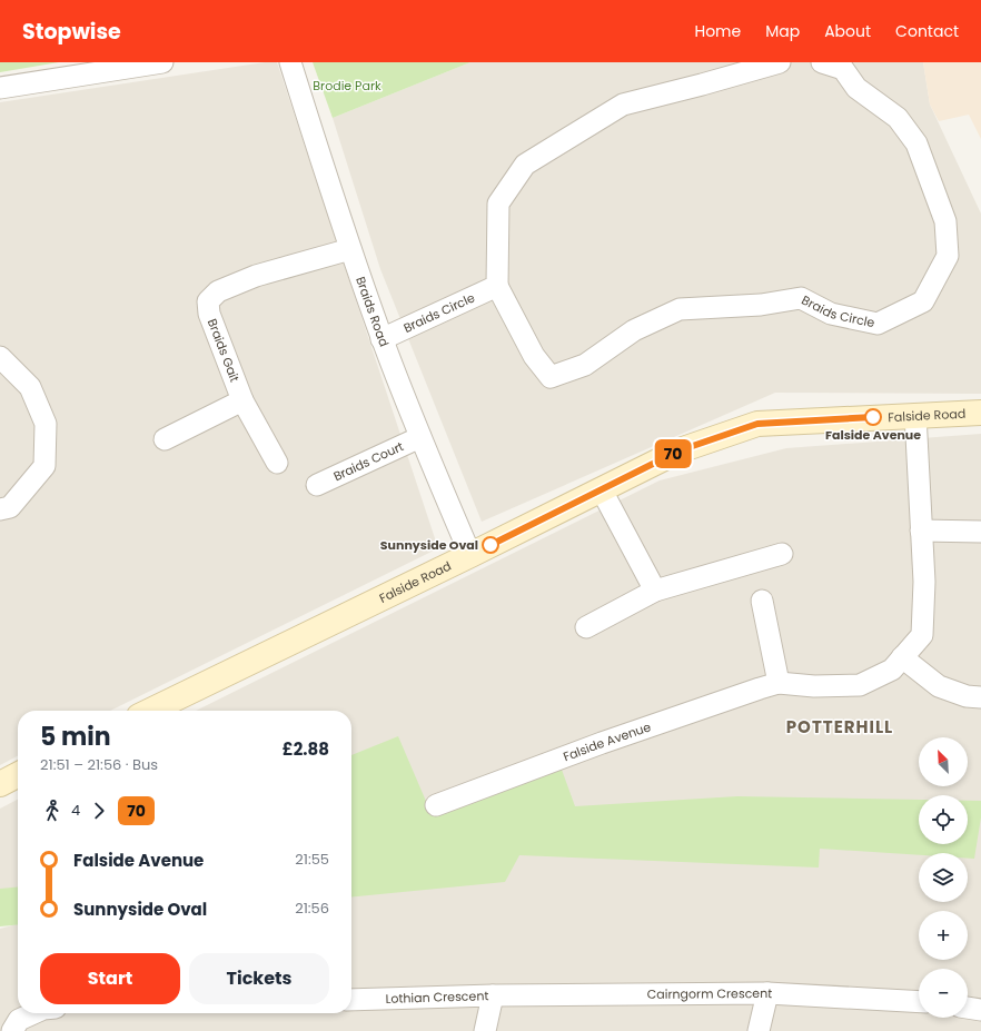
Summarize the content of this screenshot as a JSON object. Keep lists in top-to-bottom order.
{
  "streets": {
    "street": [
      "Braids Circle",
      "Braids Road",
      "Braids Gait",
      "Falside Road",
      "Braids Court",
      "Falside Avenue",
      "Cairngorm Crescent",
      "Lothian Crescent"
    ]
  },
  "crossings": [
    ["Braids Circle", "Braids Road"],
    ["Braids Road", "Braids Gait"],
    ["Braids Road", "Falside Road"],
    ["Braids Road", "Braids Court"],
    ["Falside Road", "Falside Avenue"],
    ["Cairngorm Crescent", "Lothian Crescent"]
  ],
  "districts": ["POTTERHILL"],
  "parks": ["Brodie Park"],
  "places": ["Falside Avenue", "Sunnyside Oval"],
  "lines": ["bus line 70"],
  "north": "top left",
  "page": {
    "header": "Stopwise",
    "nav": [
      "Home",
      "Map",
      "About",
      "Contact"
    ],
    "on_map": "70",
    "heading": ["5 min", "21:51 – 21:56 · Bus", "£2.88"],
    "map_buttons": ["+", "−"],
    "legs": ["4", "70"],
    "list": [
      {
        "name": "Falside Avenue",
        "value": "21:55"
      },
      {
        "name": "Sunnyside Oval",
        "value": "21:56"
      }
    ],
    "buttons": ["Start", "Tickets"]
  }
}
